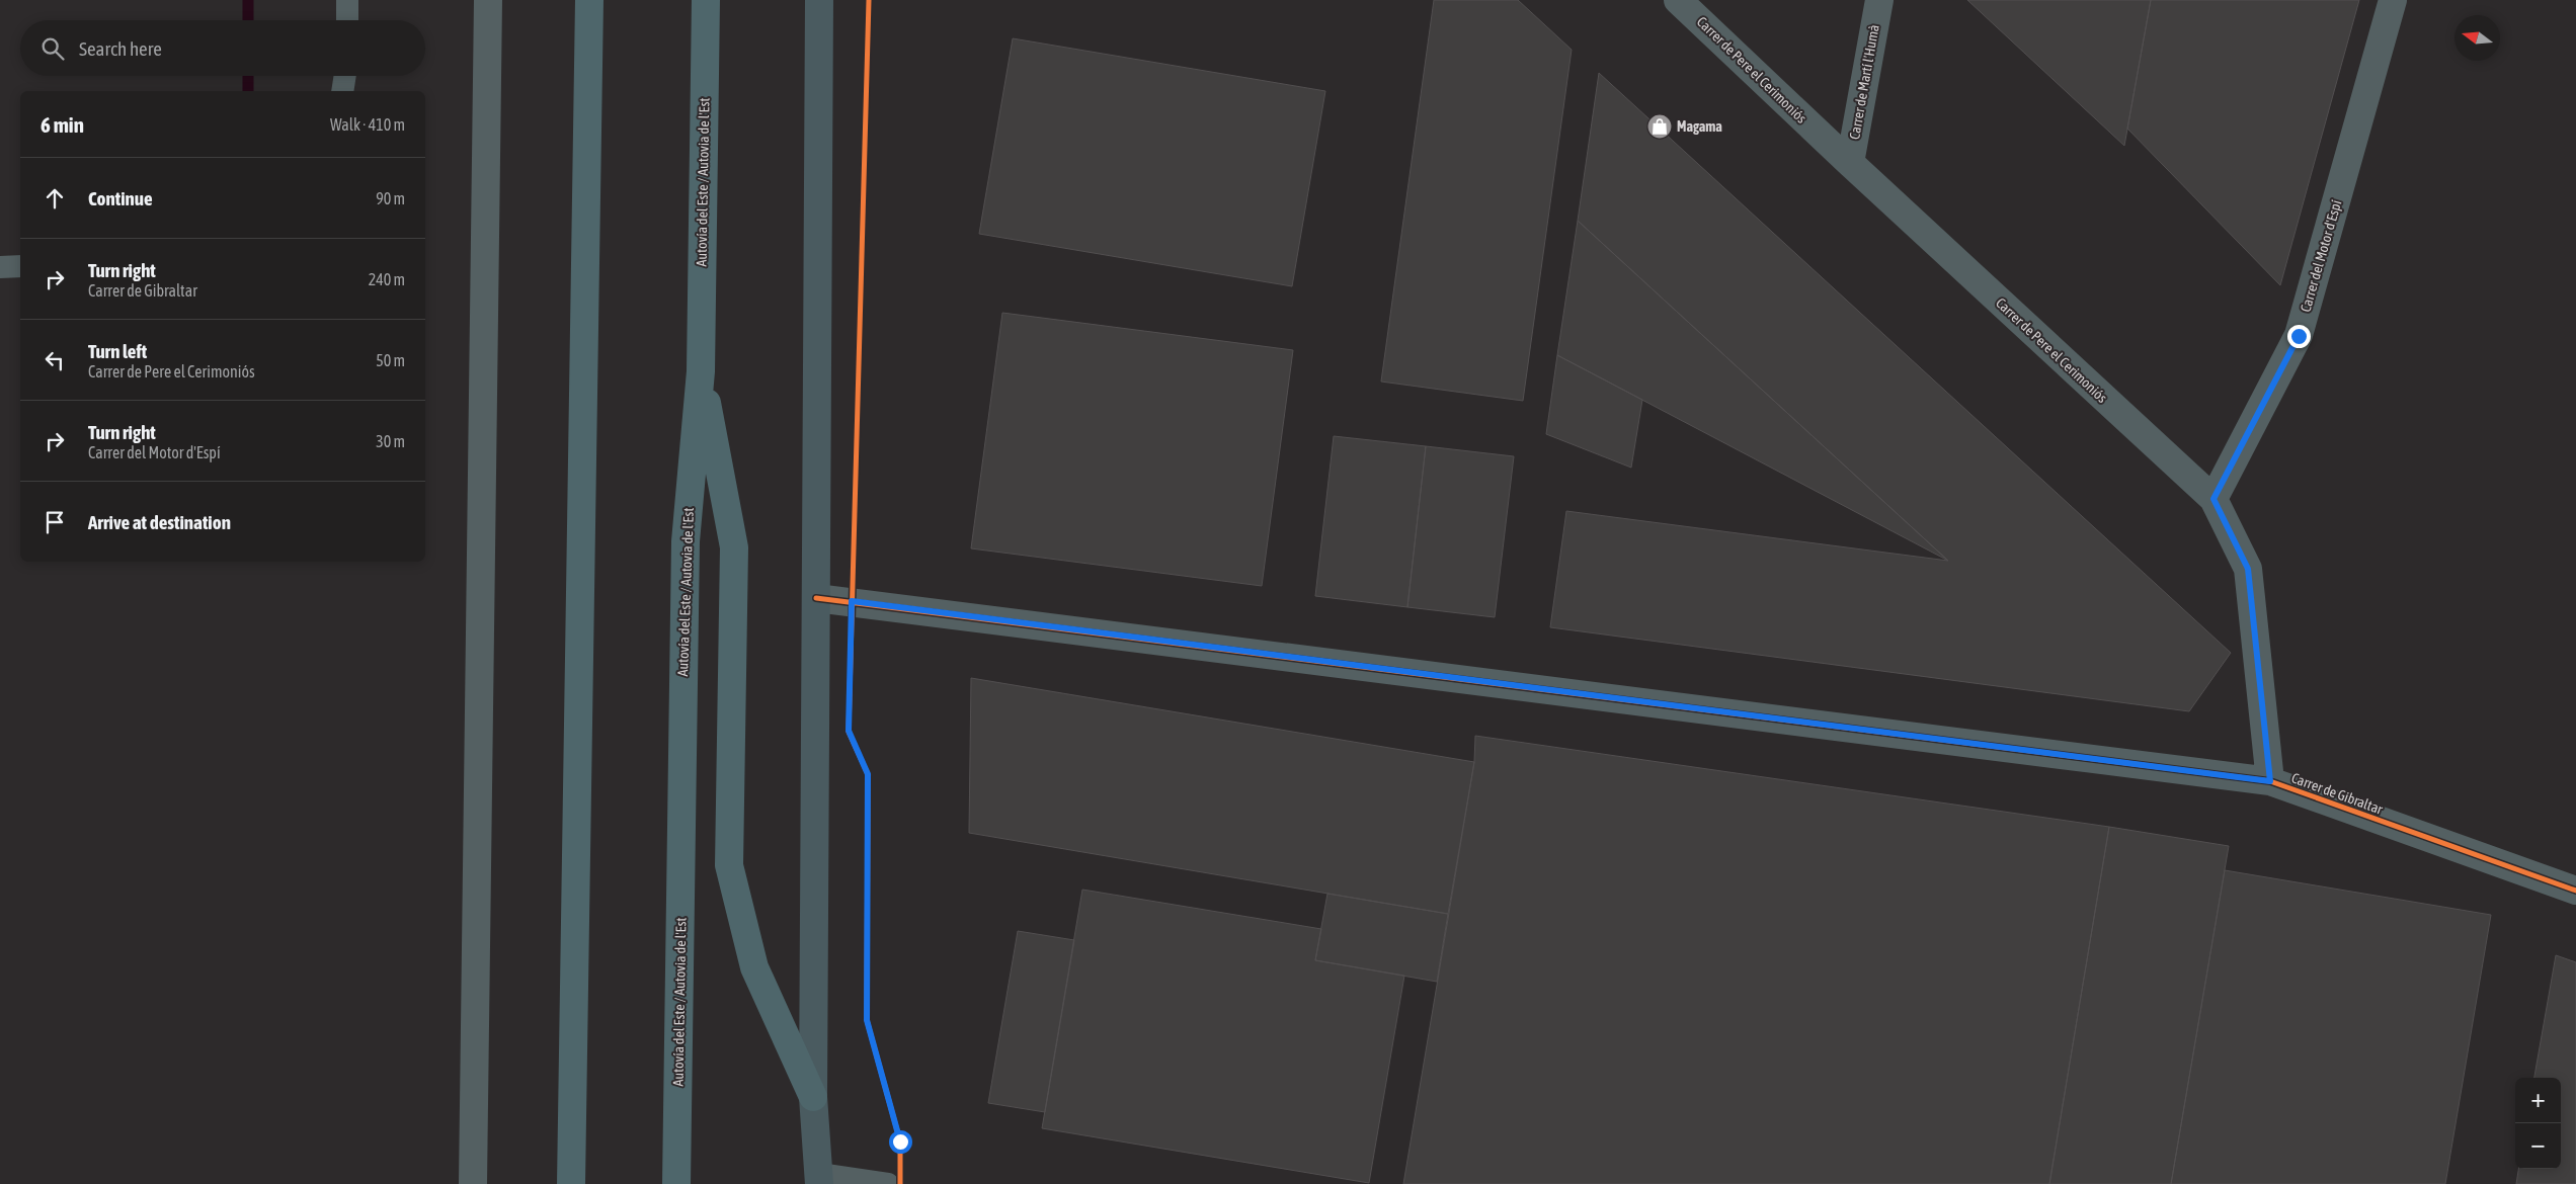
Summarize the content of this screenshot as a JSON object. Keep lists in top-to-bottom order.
{
  "streets": {
    "highway": ["Autovía del Este / Autovia de l'Est"],
    "street": [
      "Carrer de Pere el Cerimoniós",
      "Carrer de Martí l'Humà",
      "Carrer del Motor d'Espí",
      "Carrer de Gibraltar"
    ]
  },
  "crossings": [
    ["Carrer de Pere el Cerimoniós", "Carrer de Martí l'Humà"],
    ["Carrer de Pere el Cerimoniós", "Carrer del Motor d'Espí"],
    ["Carrer de Pere el Cerimoniós", "Carrer de Gibraltar"]
  ],
  "places": {
    "shop": ["Magama"]
  },
  "north": "left",
  "page": {
    "search": "Search here",
    "heading": ["6 min", "Walk · 410 m"],
    "list": [
      ["Continue", "90 m"],
      ["Turn right", "Carrer de Gibraltar", "240 m"],
      ["Turn left", "Carrer de Pere el Cerimoniós", "50 m"],
      ["Turn right", "Carrer del Motor d'Espí", "30 m"],
      "Arrive at destination"
    ],
    "map_buttons": ["+", "−"]
  }
}
